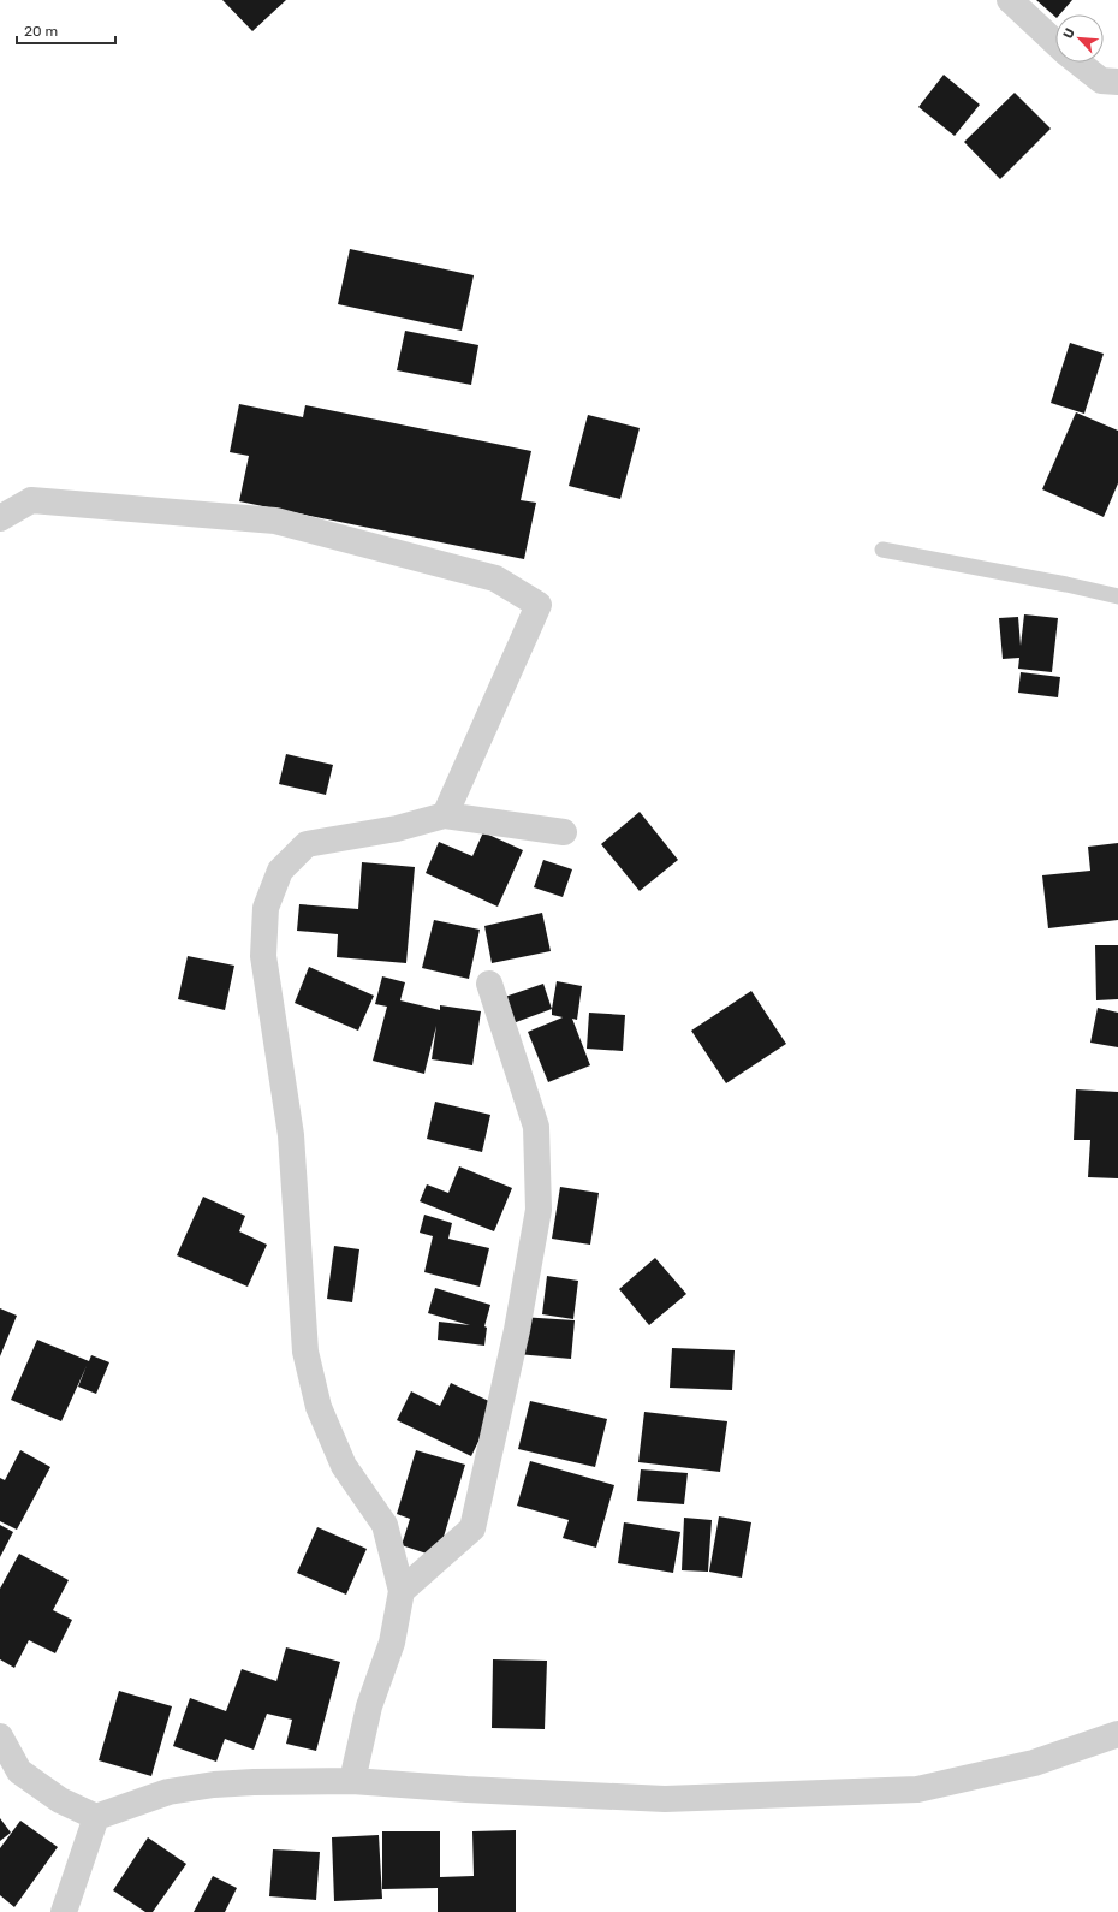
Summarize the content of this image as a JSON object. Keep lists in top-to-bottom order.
{
  "scale_bar": "20 m",
  "north": "top left"
}
